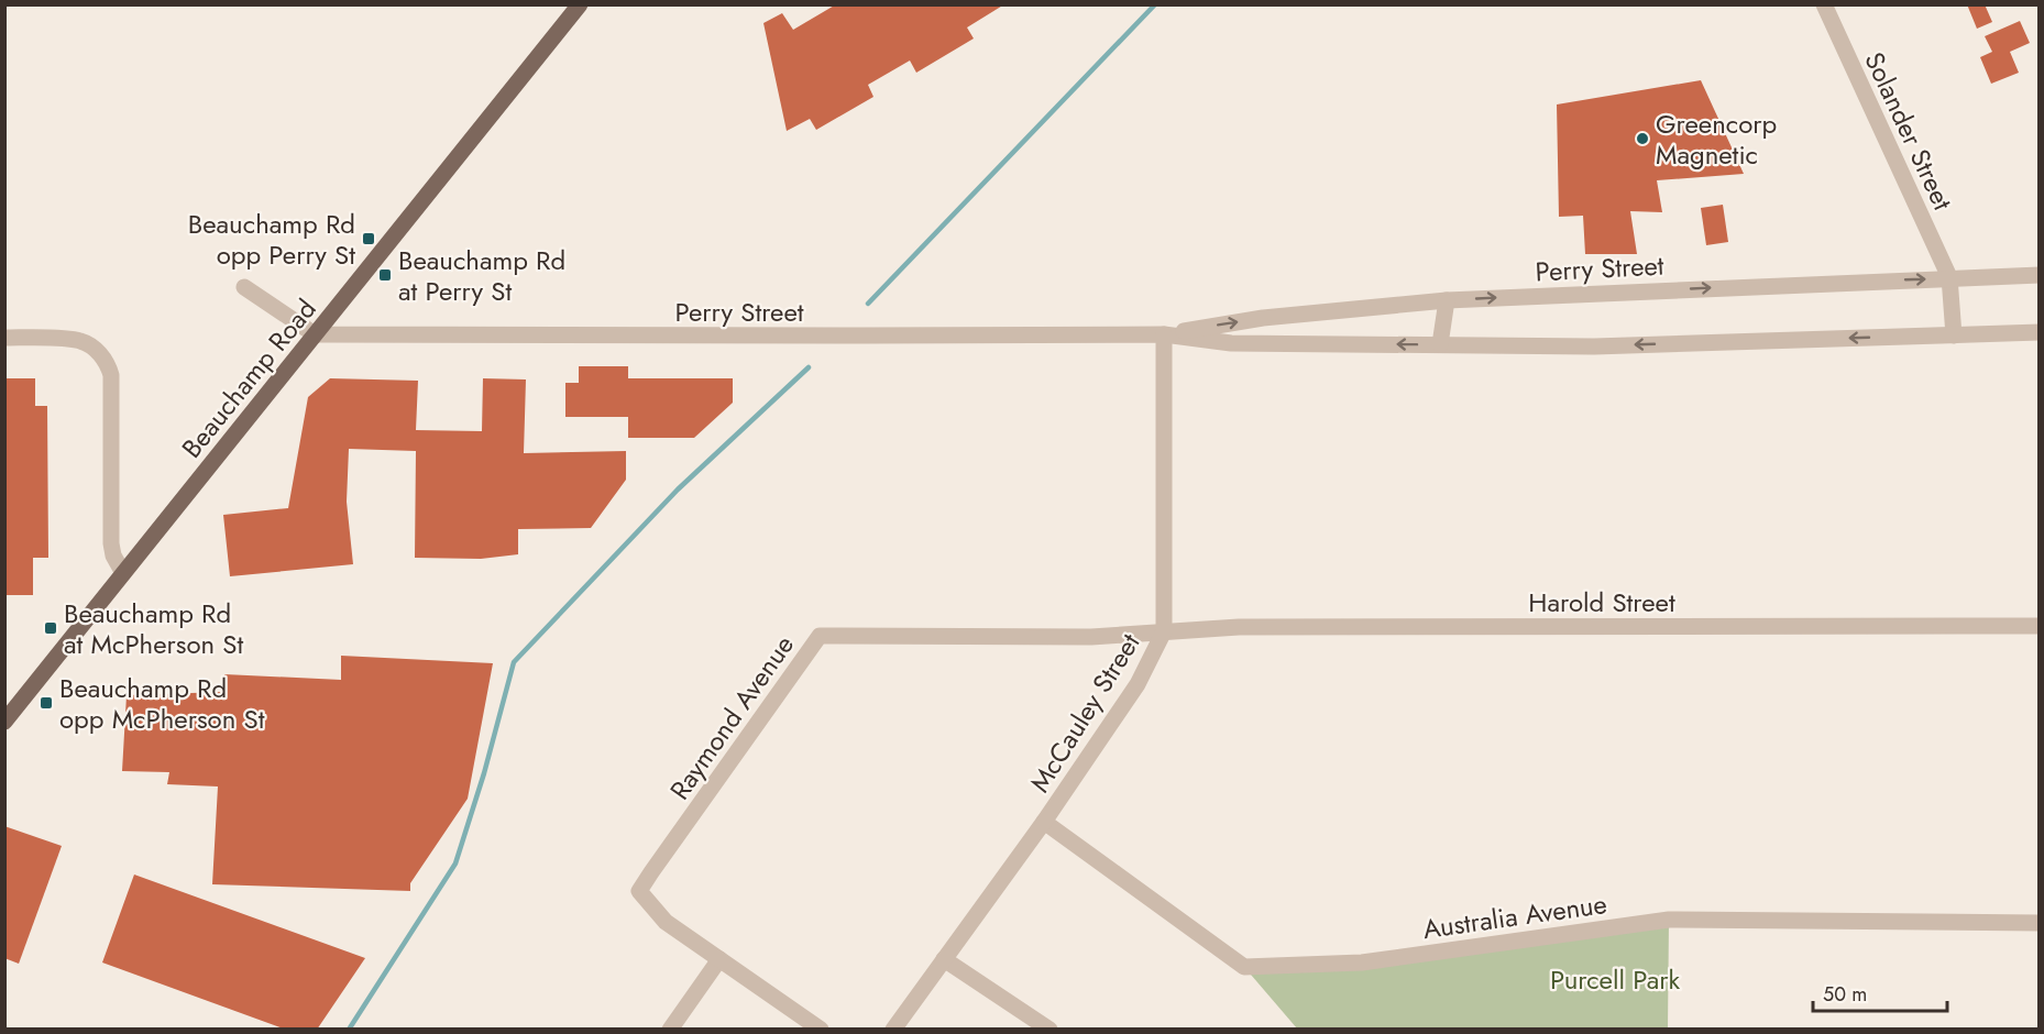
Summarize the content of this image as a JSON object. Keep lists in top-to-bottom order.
{
  "streets": {
    "main road": ["Beauchamp Road"],
    "street": [
      "Solander Street",
      "Perry Street",
      "Harold Street",
      "McCauley Street",
      "Raymond Avenue",
      "Australia Avenue"
    ]
  },
  "crossings": [
    ["Solander Street", "Perry Street"],
    ["Perry Street", "Beauchamp Road"],
    ["Perry Street", "McCauley Street"],
    ["Harold Street", "McCauley Street"],
    ["Harold Street", "Raymond Avenue"],
    ["McCauley Street", "Raymond Avenue"],
    ["McCauley Street", "Australia Avenue"]
  ],
  "parks": ["Purcell Park"],
  "places": {
    "other": ["Greencorp Magnetic"],
    "transit": [
      "Beauchamp Rd opp Perry St",
      "Beauchamp Rd at Perry St",
      "Beauchamp Rd at McPherson St",
      "Beauchamp Rd opp McPherson St"
    ]
  },
  "scale_bar": "50 m"
}
